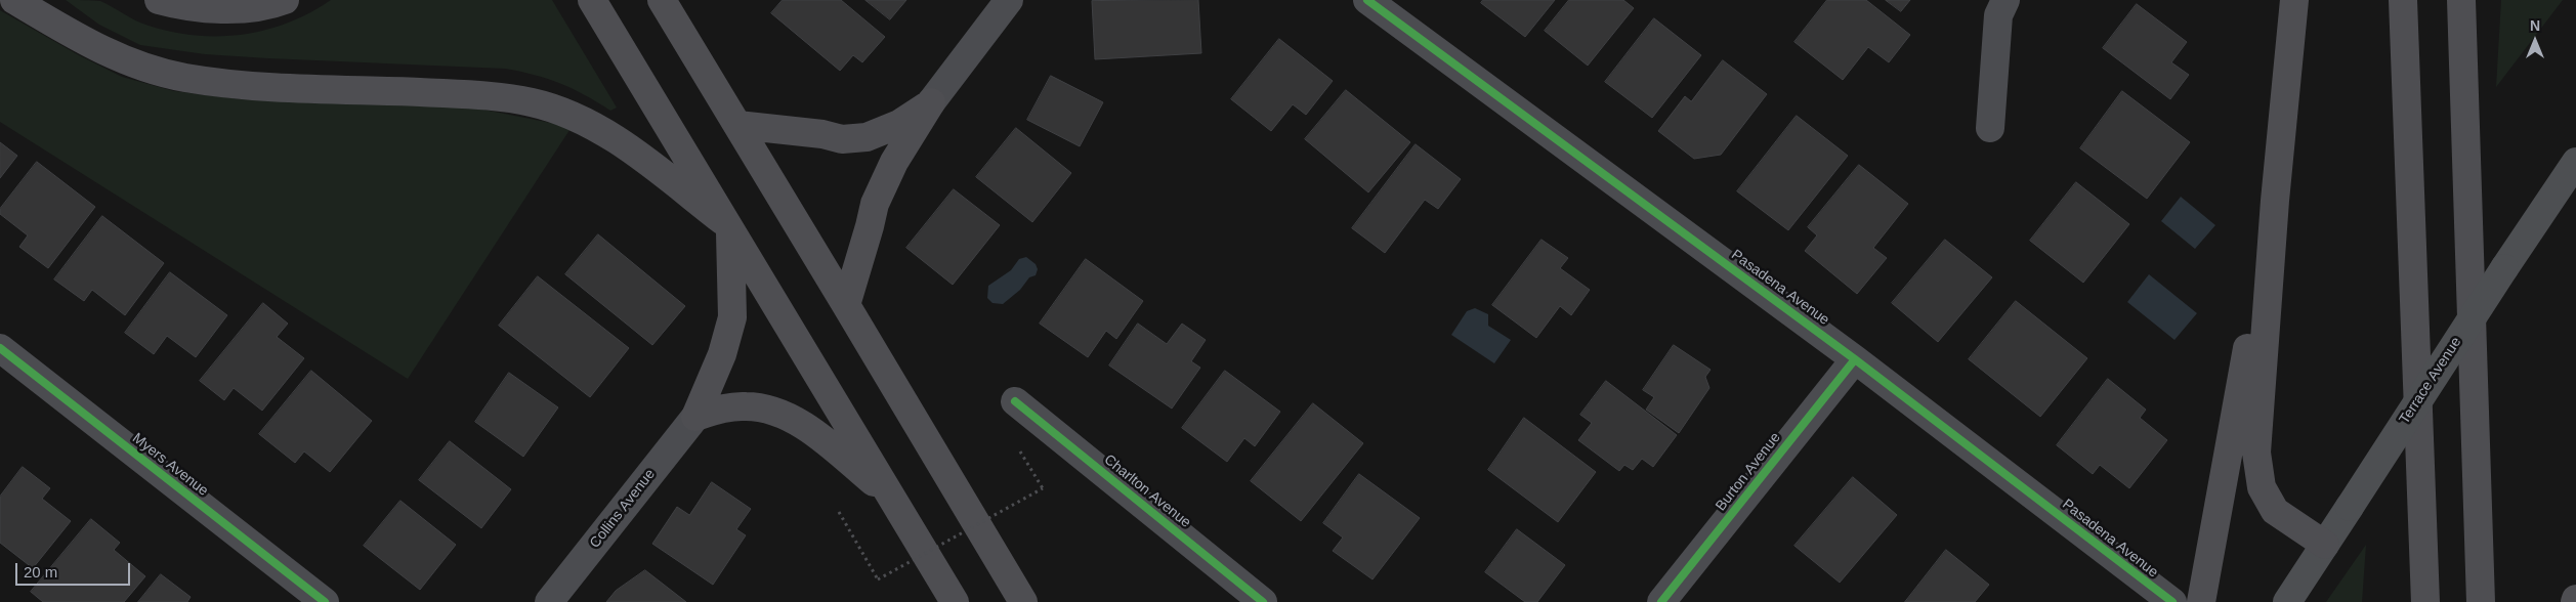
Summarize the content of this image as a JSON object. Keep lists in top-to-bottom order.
{
  "streets": {
    "main road": ["Terrace Avenue"],
    "street": [
      "Pasadena Avenue",
      "Myers Avenue",
      "Burton Avenue",
      "Charlton Avenue",
      "Collins Avenue"
    ]
  },
  "crossings": [
    ["Pasadena Avenue", "Burton Avenue"]
  ],
  "scale_bar": "20 m",
  "north": "top"
}
